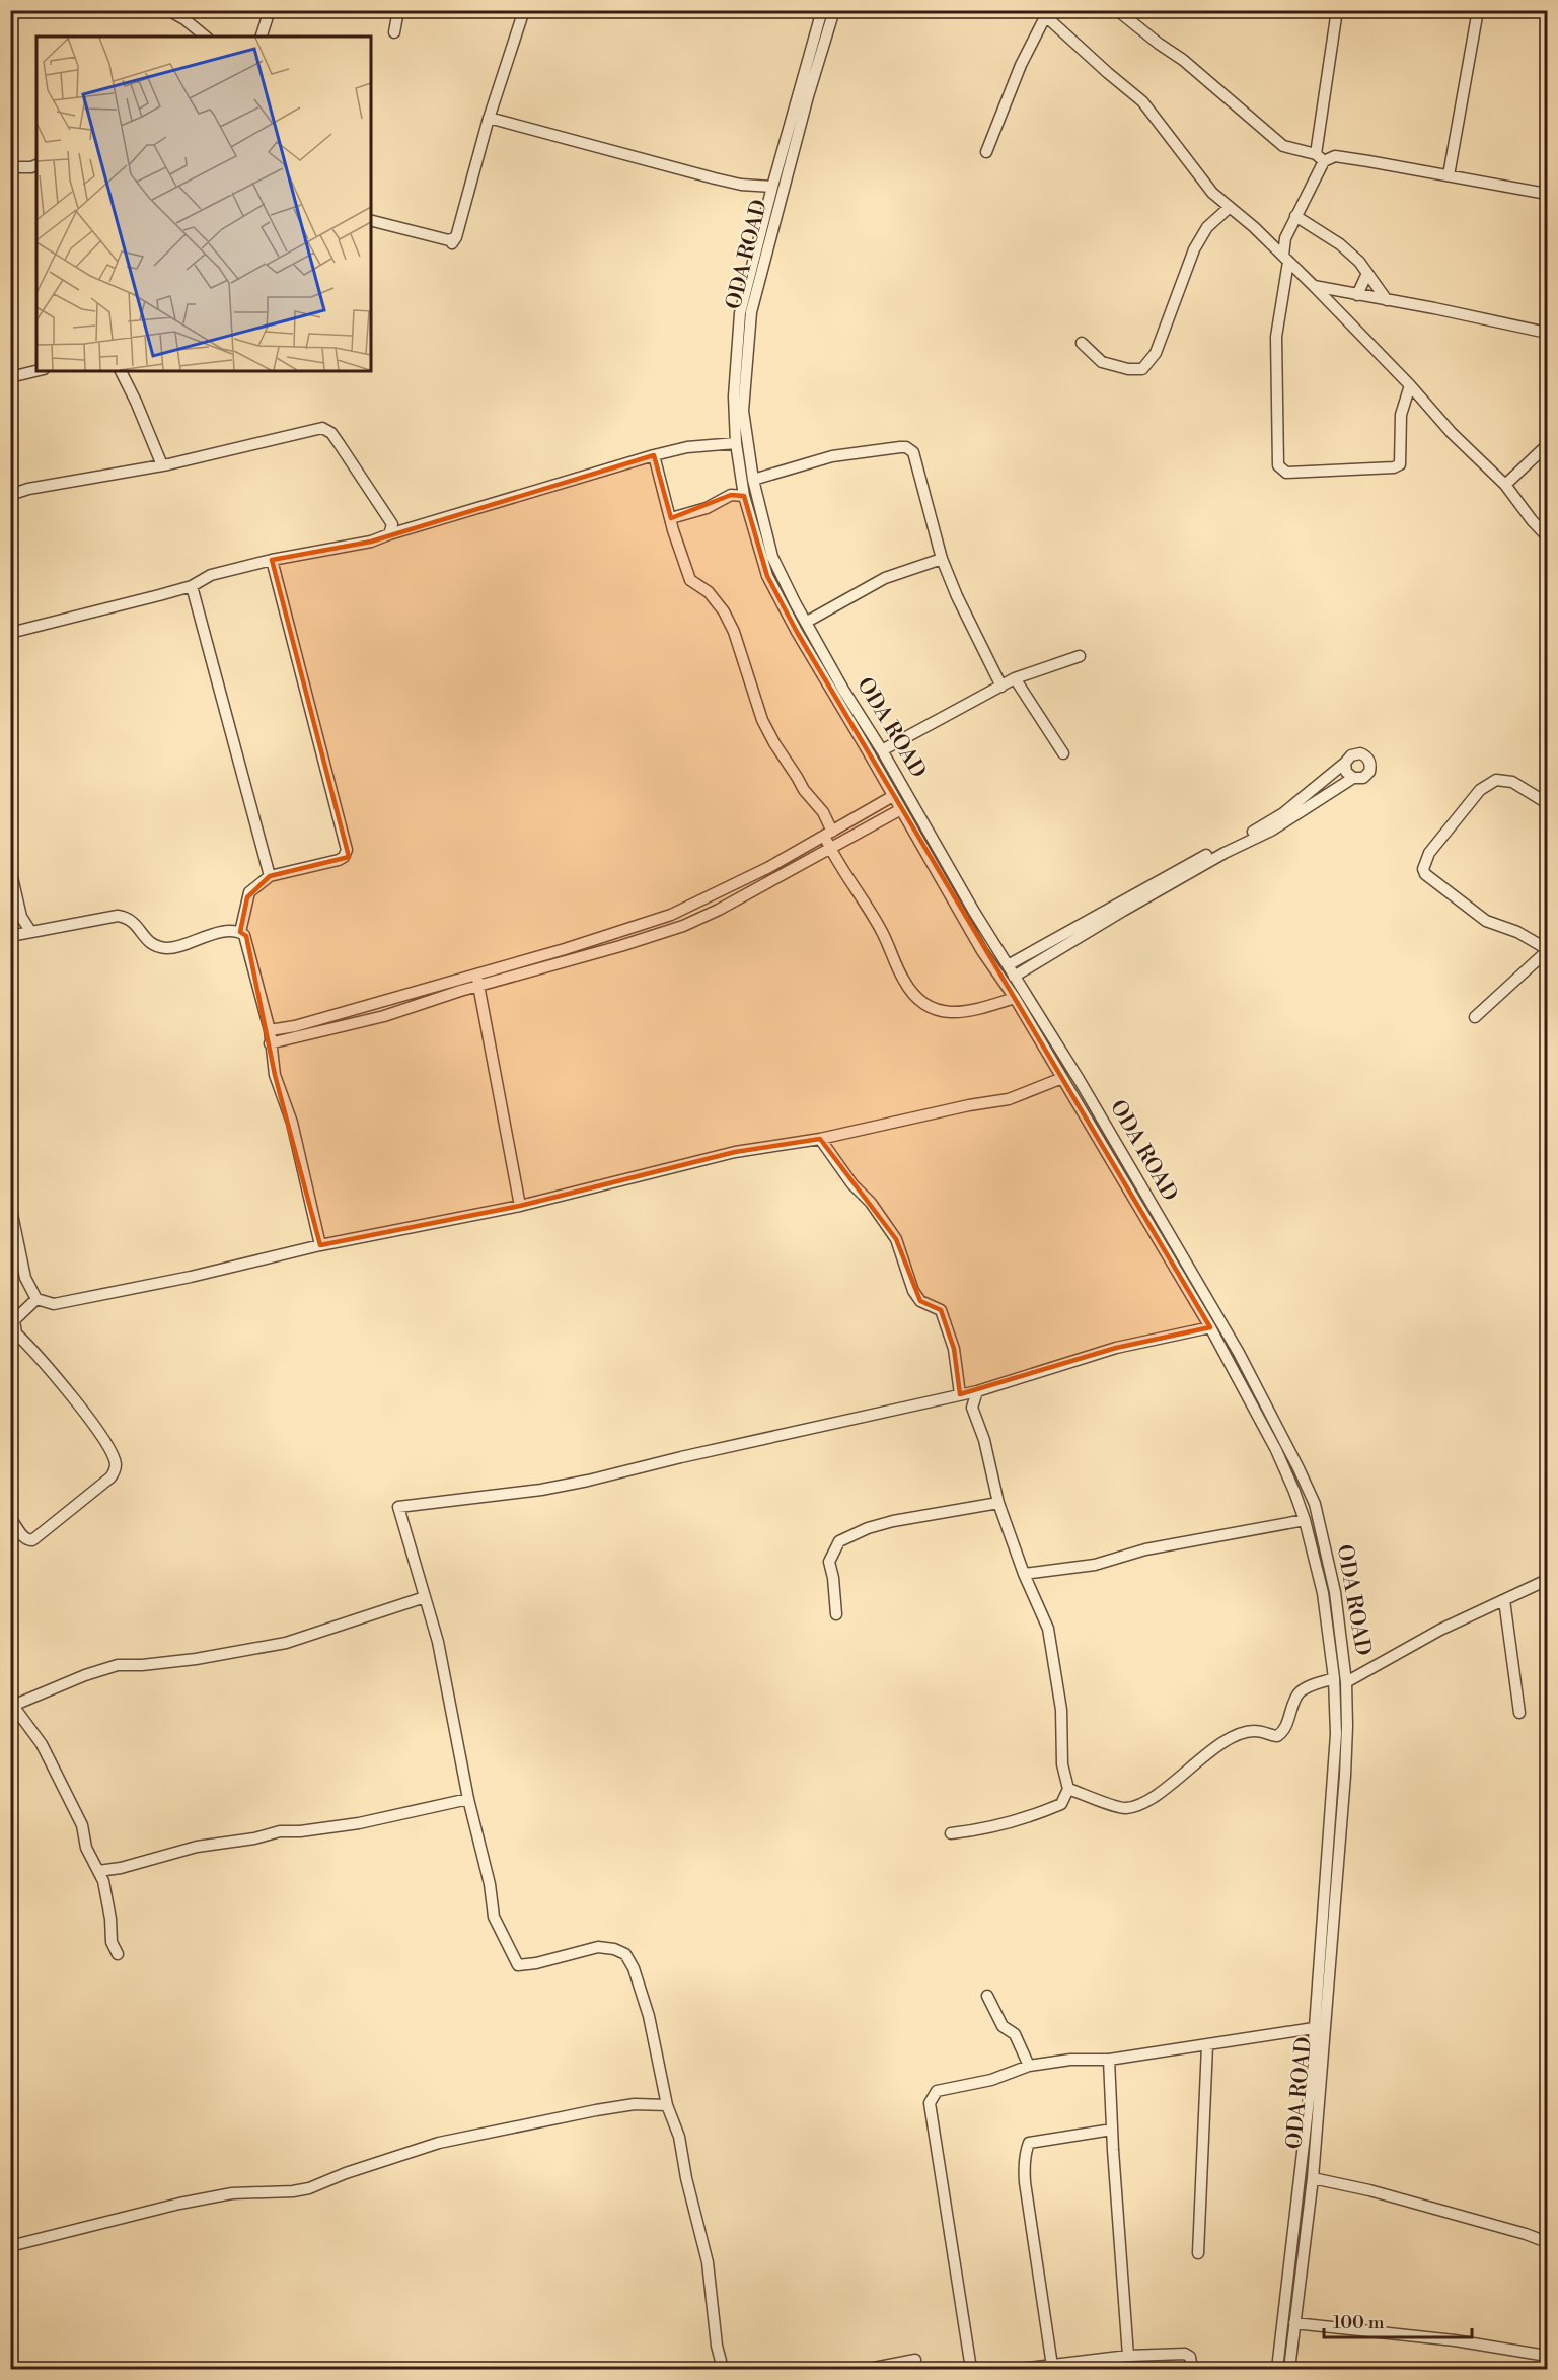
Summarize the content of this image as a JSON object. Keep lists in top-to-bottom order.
{
  "streets": {
    "street": ["ODA ROAD"]
  },
  "scale_bar": "100 m"
}
